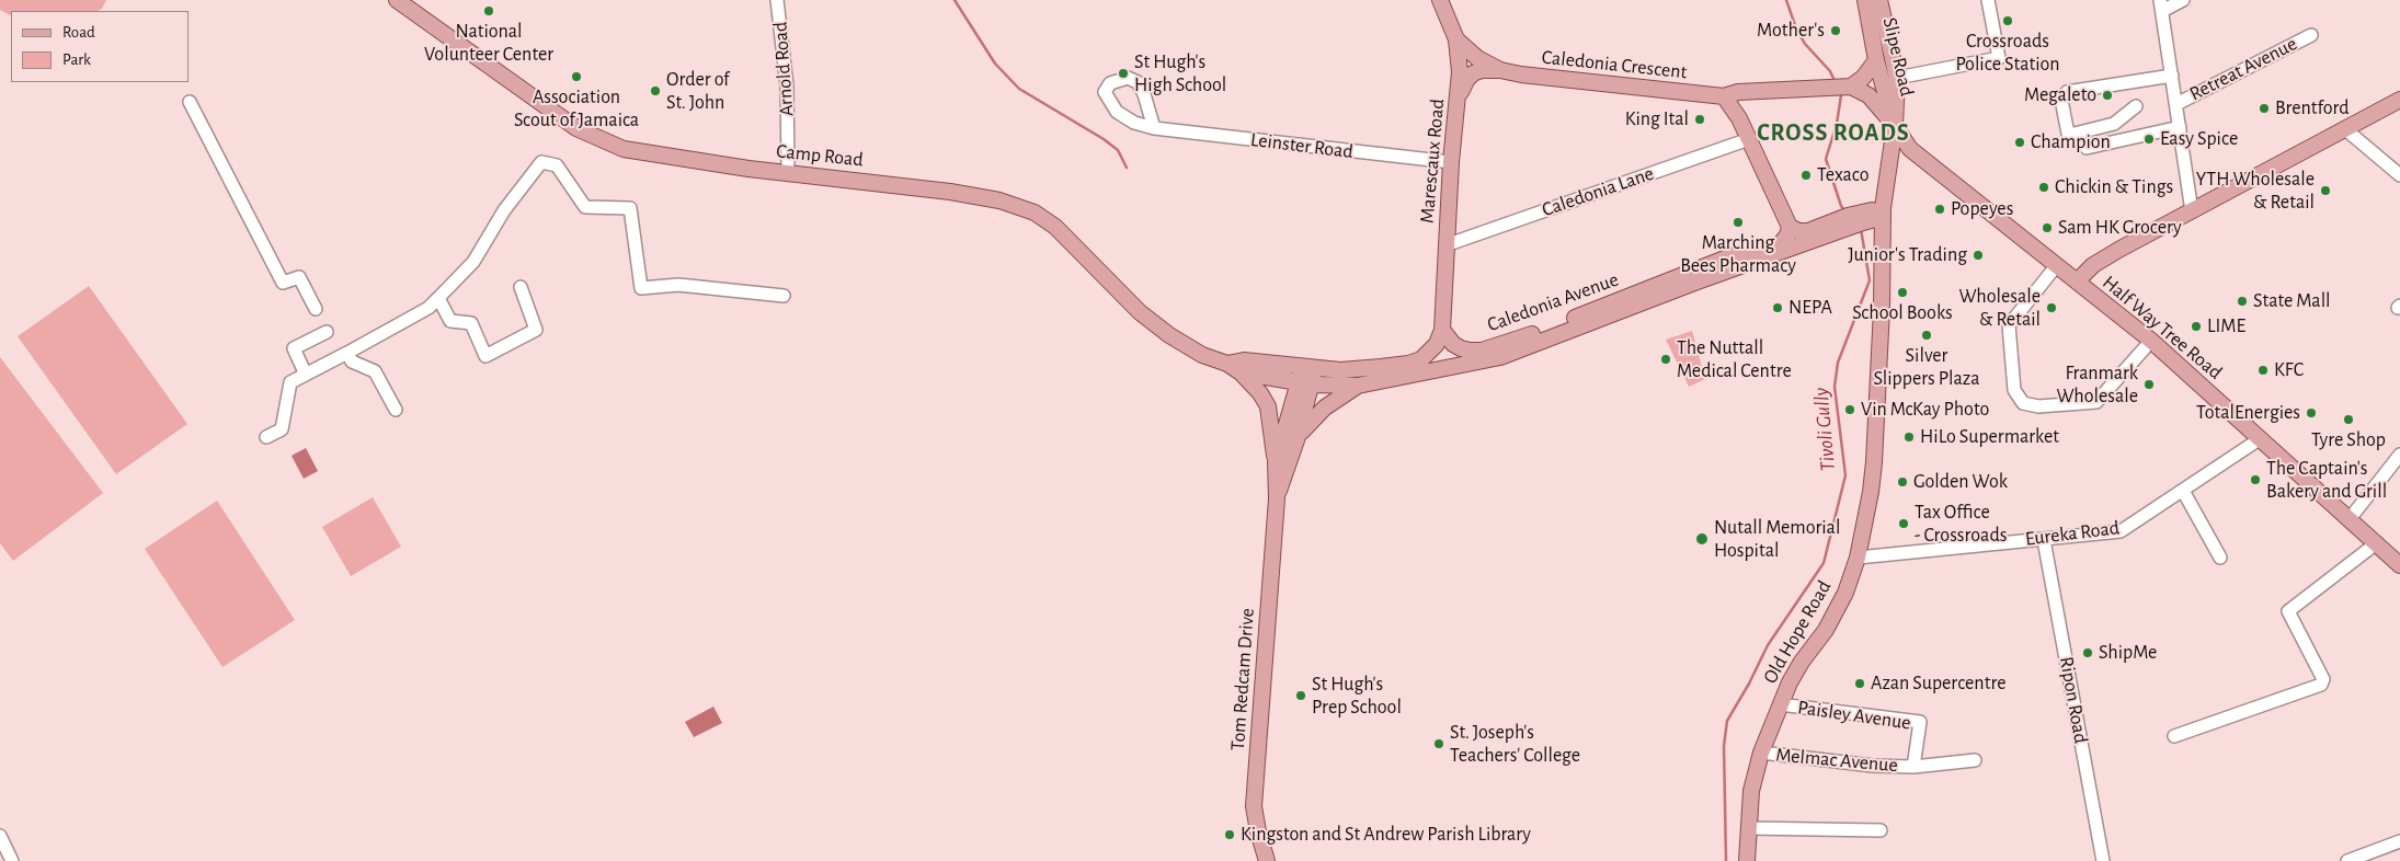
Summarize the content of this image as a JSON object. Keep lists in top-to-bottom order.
{
  "streets": {
    "main road": [
      "Slipe Road",
      "Caledonia Crescent",
      "Camp Road",
      "Marescaux Road",
      "Caledonia Avenue",
      "Half Way Tree Road",
      "Old Hope Road",
      "Tom Redcam Drive"
    ],
    "street": [
      "Arnold Road",
      "Retreat Avenue",
      "Leinster Road",
      "Caledonia Lane",
      "Eureka Road",
      "Ripon Road",
      "Paisley Avenue",
      "Melmac Avenue"
    ]
  },
  "crossings": [
    ["Slipe Road", "Half Way Tree Road"],
    ["Slipe Road", "Old Hope Road"],
    ["Caledonia Crescent", "Marescaux Road"],
    ["Arnold Road", "Camp Road"],
    ["Leinster Road", "Marescaux Road"],
    ["Camp Road", "Caledonia Avenue"],
    ["Camp Road", "Tom Redcam Drive"],
    ["Marescaux Road", "Caledonia Lane"],
    ["Marescaux Road", "Caledonia Avenue"],
    ["Caledonia Avenue", "Tom Redcam Drive"],
    ["Half Way Tree Road", "Eureka Road"],
    ["Half Way Tree Road", "Old Hope Road"],
    ["Eureka Road", "Old Hope Road"],
    ["Eureka Road", "Ripon Road"],
    ["Old Hope Road", "Paisley Avenue"],
    ["Old Hope Road", "Melmac Avenue"],
    ["Paisley Avenue", "Melmac Avenue"]
  ],
  "districts": ["CROSS ROADS"],
  "water": ["Tivoli Gully"],
  "places": [
    "National Volunteer Center",
    "Crossroads Police Station",
    "Mother's",
    "St Hugh's High School",
    "Association Scout of Jamaica",
    "Order of St. John",
    "Megaleto",
    "Brentford",
    "King Ital",
    "Easy Spice",
    "Champion",
    "Texaco",
    "Chickin & Tings",
    "YTH Wholesale & Retail",
    "Popeyes",
    "Marching Bees Pharmacy",
    "Sam HK Grocery",
    "Junior's Trading",
    "School Books",
    "State Mall",
    "NEPA",
    "Wholesale & Retail",
    "LIME",
    "Silver Slippers Plaza",
    "The Nuttall Medical Centre",
    "KFC",
    "Franmark Wholesale",
    "Vin McKay Photo",
    "TotalEnergies",
    "Tyre Shop",
    "HiLo Supermarket",
    "The Captain's Bakery and Grill",
    "Golden Wok",
    "Tax Office - Crossroads",
    "Nutall Memorial Hospital",
    "ShipMe",
    "Azan Supercentre",
    "St Hugh's Prep School",
    "St. Joseph's Teachers' College",
    "Kingston and St Andrew Parish Library"
  ],
  "legend": ["Road", "Park"]
}
